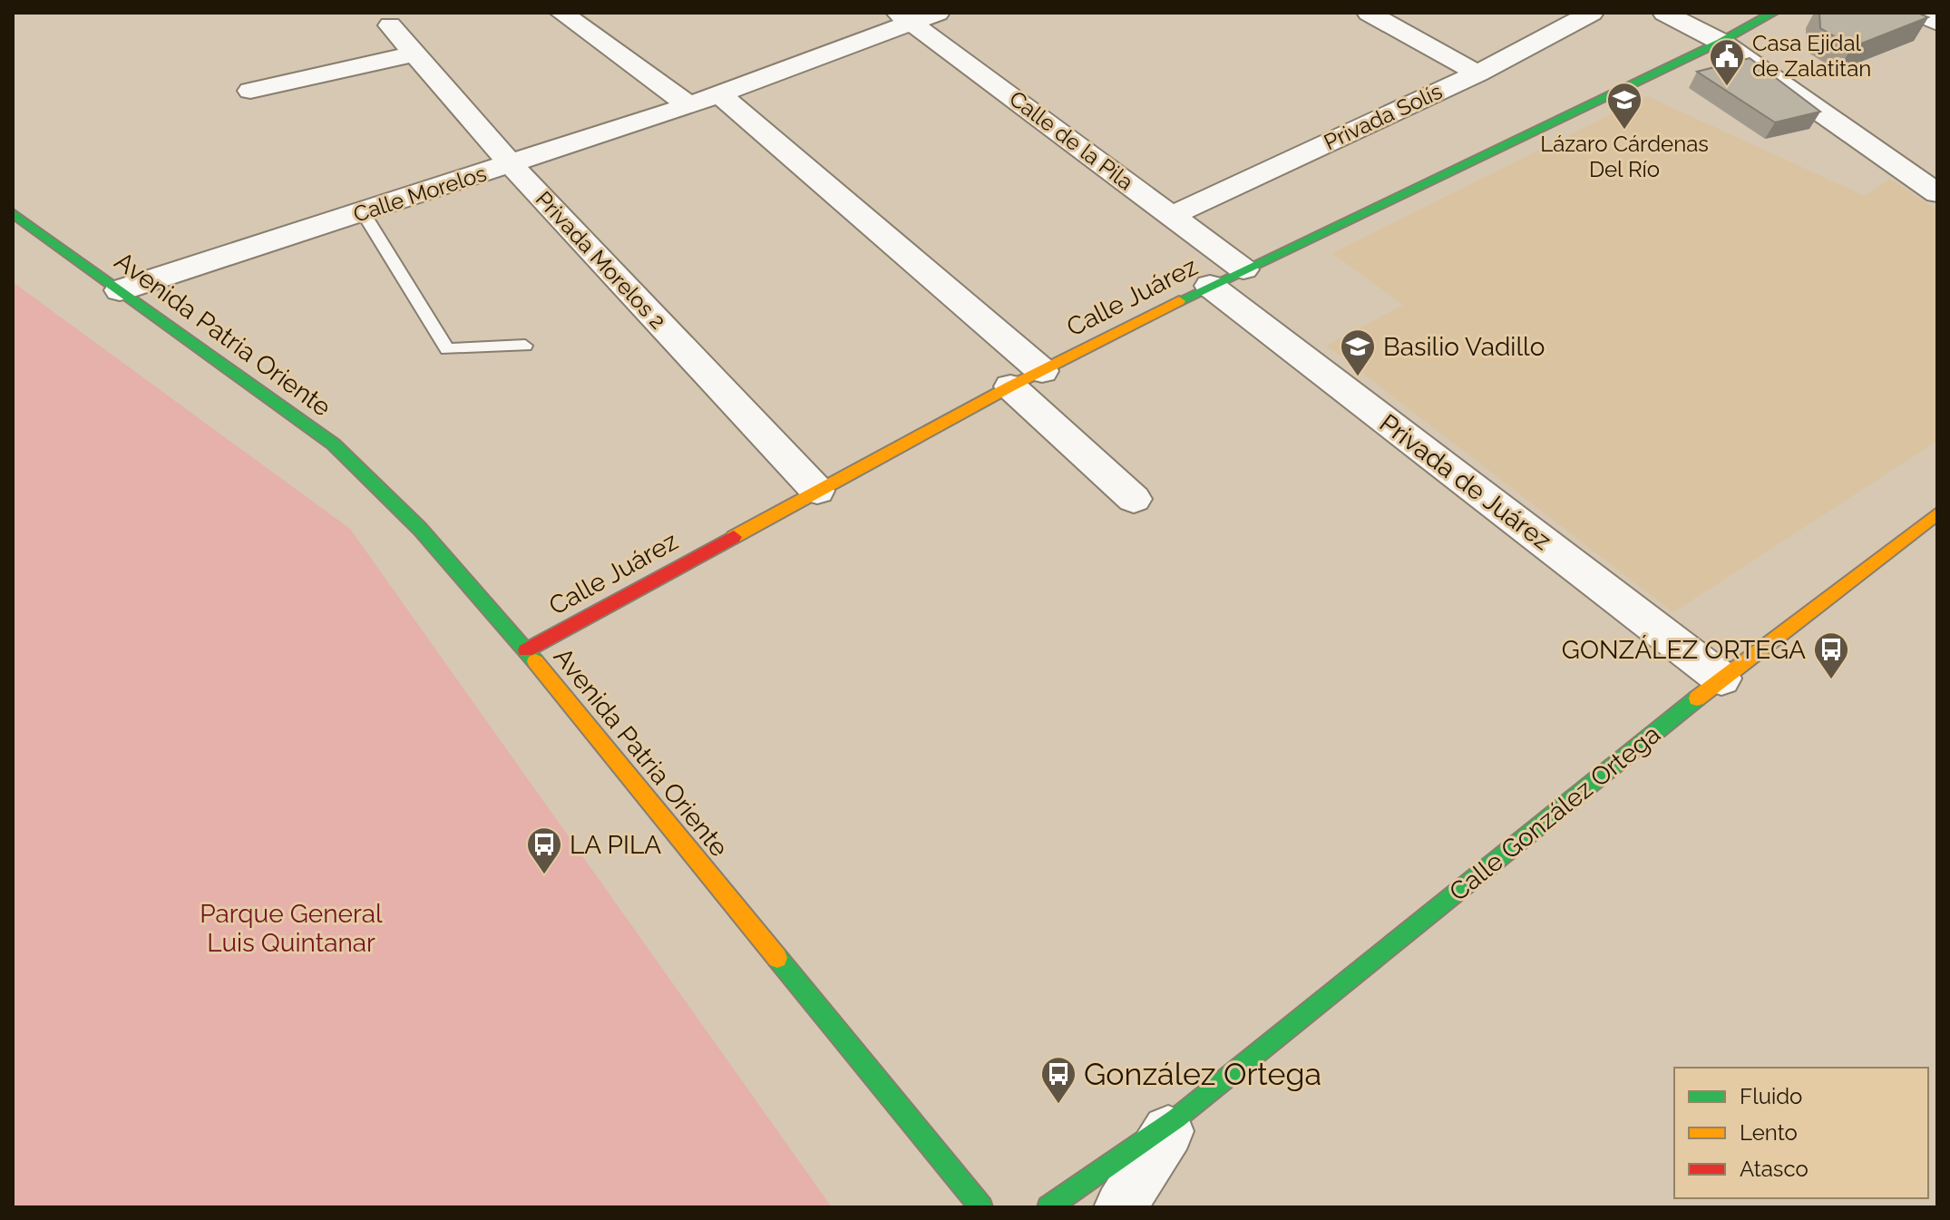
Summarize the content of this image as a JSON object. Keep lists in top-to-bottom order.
{
  "streets": {
    "street": [
      "Privada Solís",
      "Calle de la Pila",
      "Calle Morelos",
      "Privada Morelos 2",
      "Calle Juárez",
      "Avenida Patria Oriente",
      "Privada de Juárez",
      "Calle González Ortega"
    ]
  },
  "crossings": [
    ["Privada Solís", "Calle de la Pila"],
    ["Calle de la Pila", "Calle Morelos"],
    ["Calle de la Pila", "Calle Juárez"],
    ["Calle Morelos", "Privada Morelos 2"],
    ["Calle Morelos", "Avenida Patria Oriente"],
    ["Privada Morelos 2", "Calle Juárez"],
    ["Calle Juárez", "Avenida Patria Oriente"],
    ["Calle Juárez", "Privada de Juárez"],
    ["Privada de Juárez", "Calle González Ortega"]
  ],
  "parks": ["Parque General Luis Quintanar"],
  "places": {
    "public building": ["Casa Ejidal de Zalatitan"],
    "school or university": ["Lázaro Cárdenas Del Río", "Basilio Vadillo"],
    "bus stop": ["GONZÁLEZ ORTEGA", "LA PILA", "González Ortega"]
  },
  "legend": ["Fluido", "Lento", "Atasco"]
}
